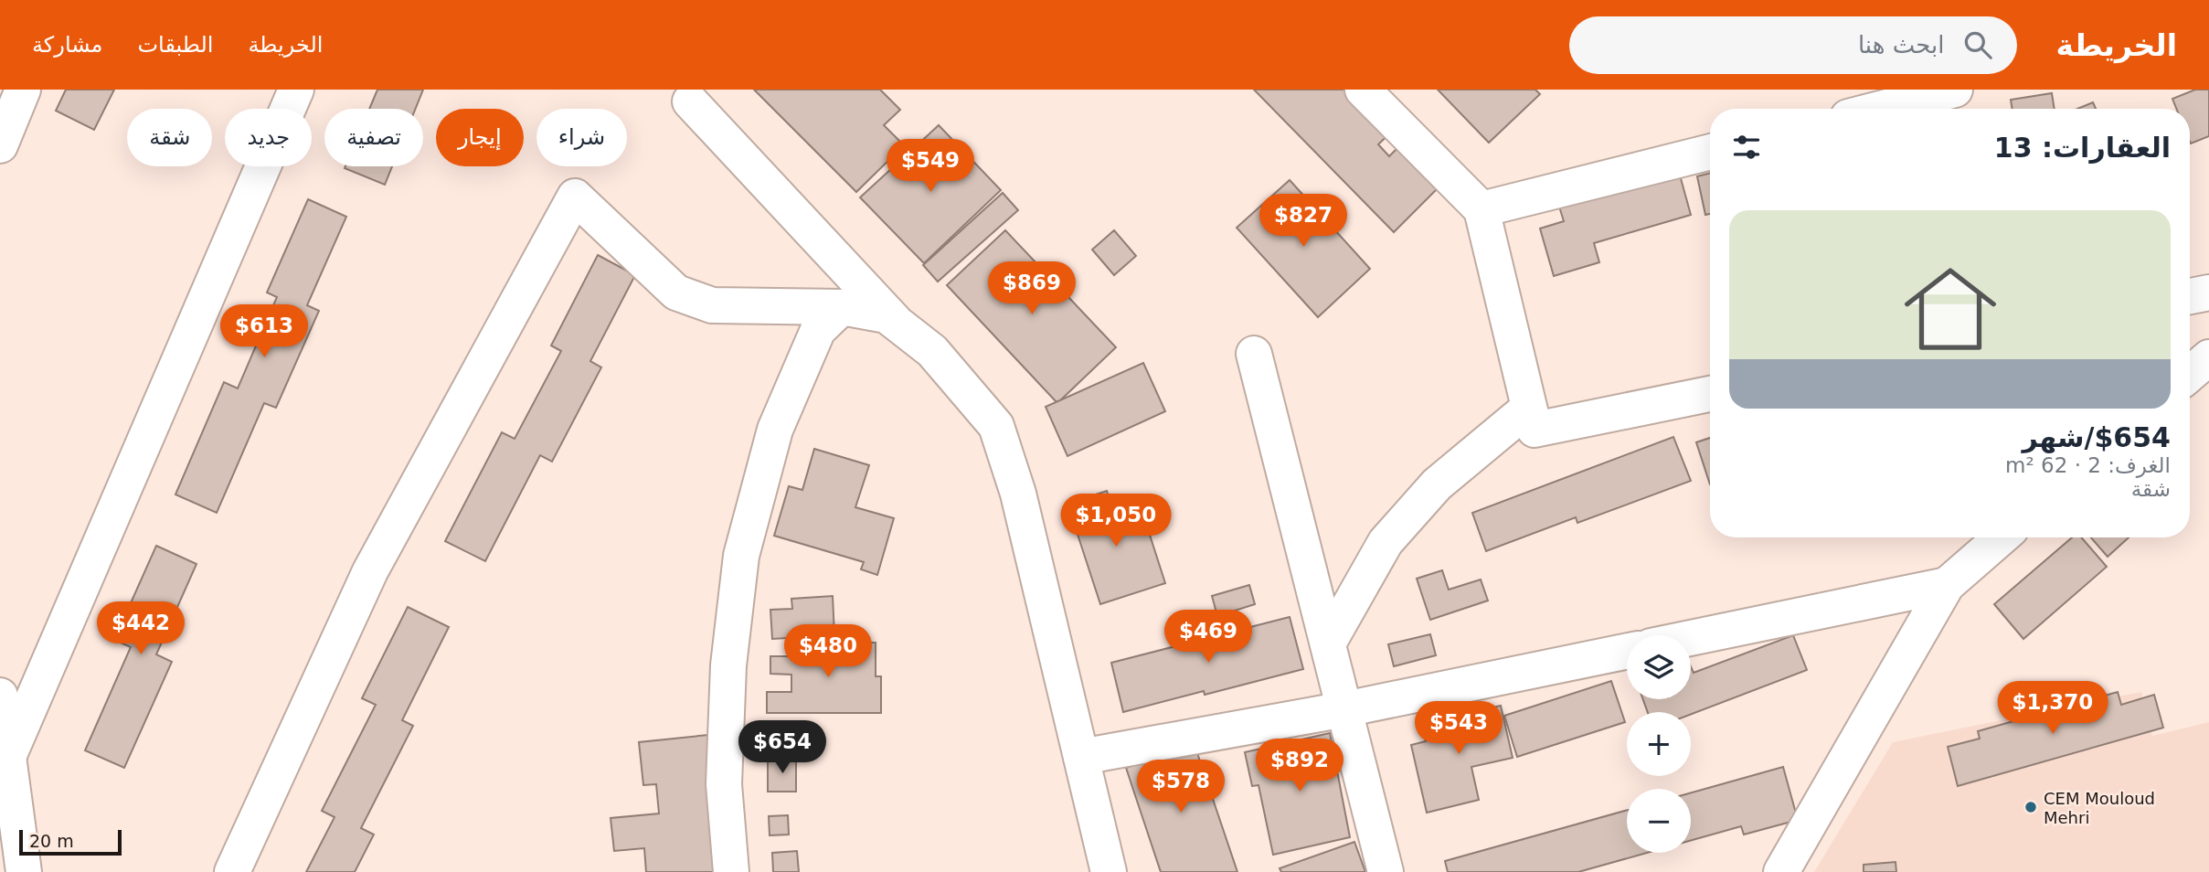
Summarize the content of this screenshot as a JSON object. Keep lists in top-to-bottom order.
{
  "places": ["CEM Mouloud Mehri"],
  "scale_bar": "20 m",
  "page": {
    "header": "الخريطة",
    "search": "ابحث هنا",
    "nav": ["الخريطة", "الطبقات", "مشاركة"],
    "chip": [
      "شراء",
      "إيجار",
      "تصفية",
      "جديد",
      "شقة"
    ],
    "heading": "العقارات: 13",
    "price": [
      "$549",
      "$827",
      "$869",
      "$613",
      "$1,050",
      "$442",
      "$469",
      "$480",
      "$1,370",
      "$543",
      "$654",
      "$892",
      "$578"
    ],
    "list": [
      {
        "name": "$654/شهر",
        "note": "الغرف: 2 · 62 m² · شقة"
      }
    ],
    "map_buttons": ["+", "−"],
    "scale": "20 m"
  }
}
